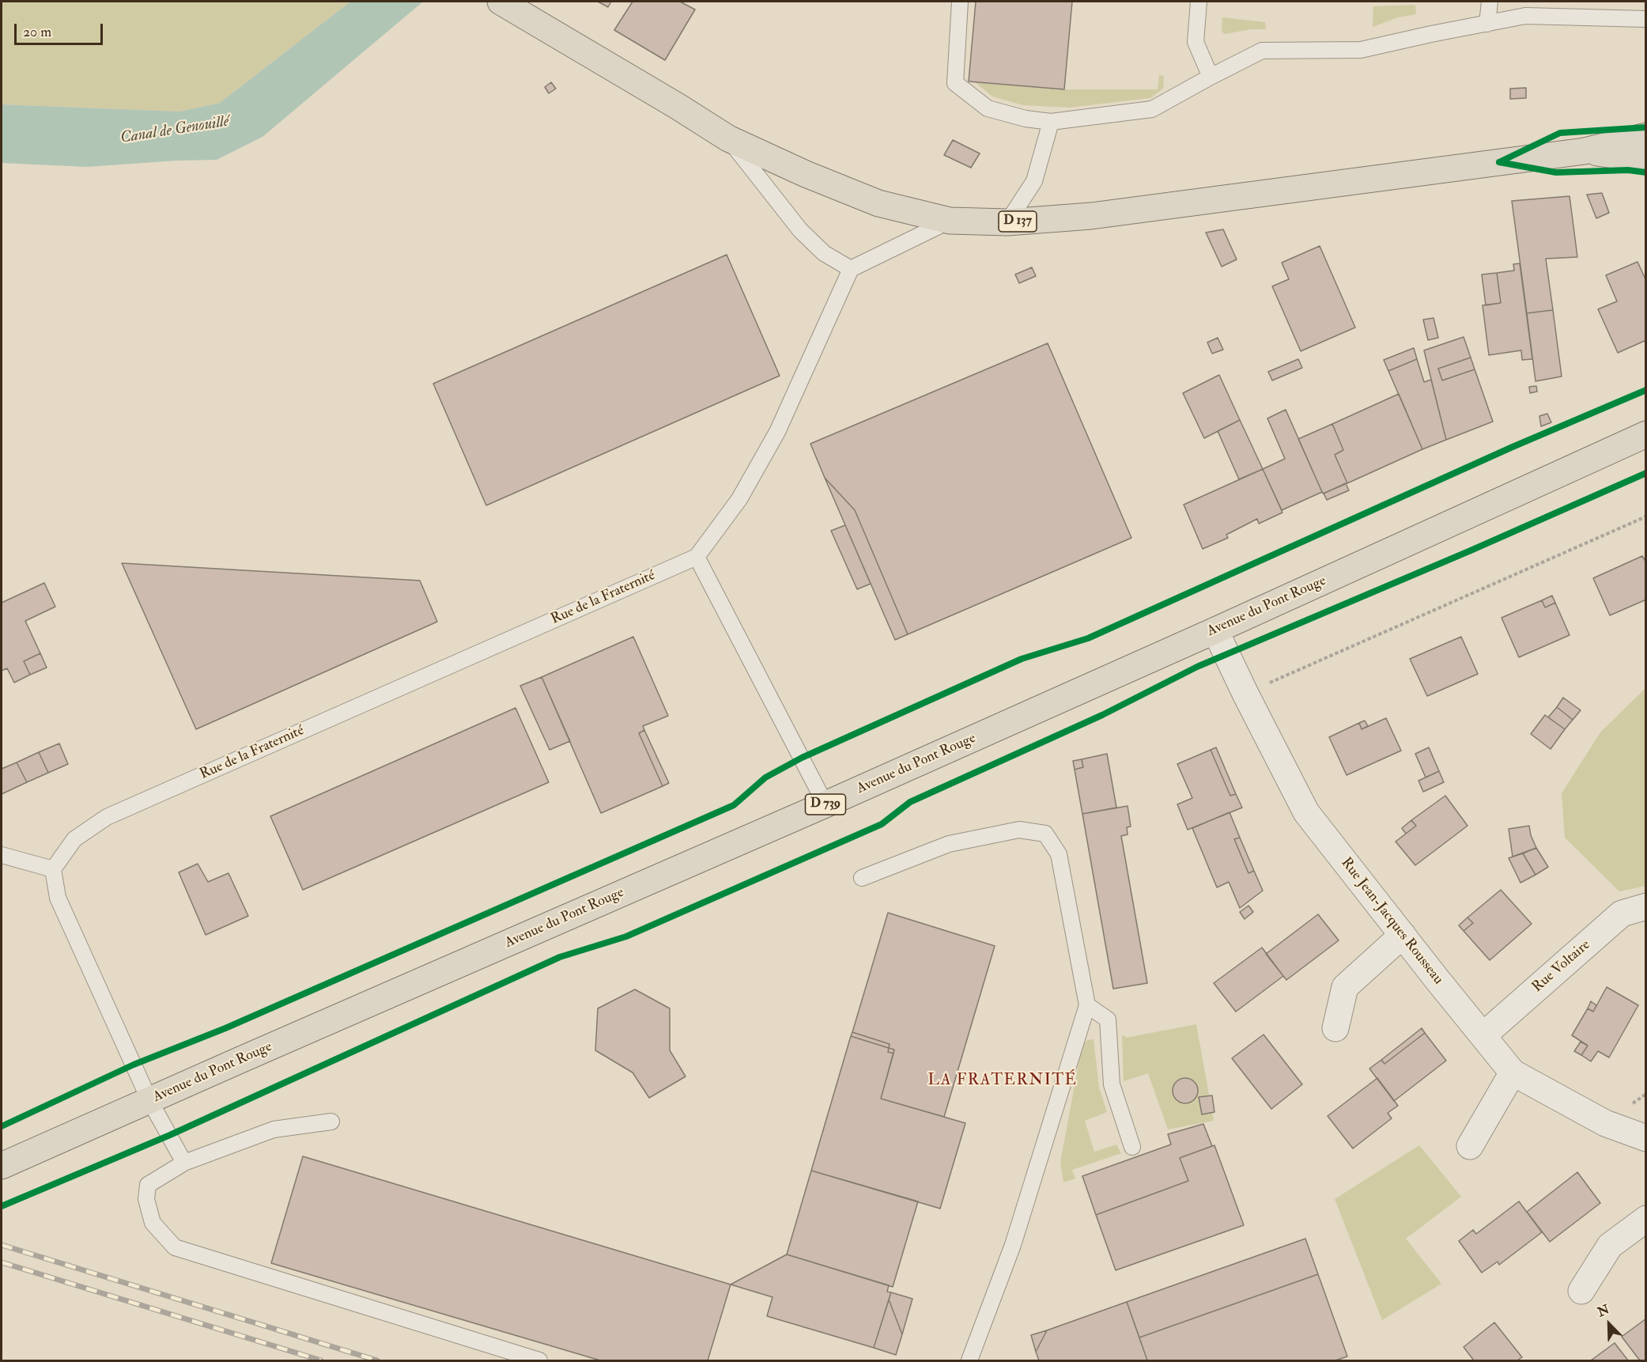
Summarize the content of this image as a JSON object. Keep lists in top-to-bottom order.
{
  "streets": {
    "main road": ["D 137", "Avenue du Pont Rouge", "D 739"],
    "street": ["Rue Jean-Jacques Rousseau", "Rue Voltaire"],
    "lane": ["Rue de la Fraternité"]
  },
  "crossings": [
    ["Avenue du Pont Rouge", "Rue Jean-Jacques Rousseau"],
    ["Rue Jean-Jacques Rousseau", "Rue Voltaire"]
  ],
  "districts": ["LA FRATERNITÉ"],
  "water": ["Canal de Genouillé"],
  "scale_bar": "20 m",
  "north": "top left"
}
